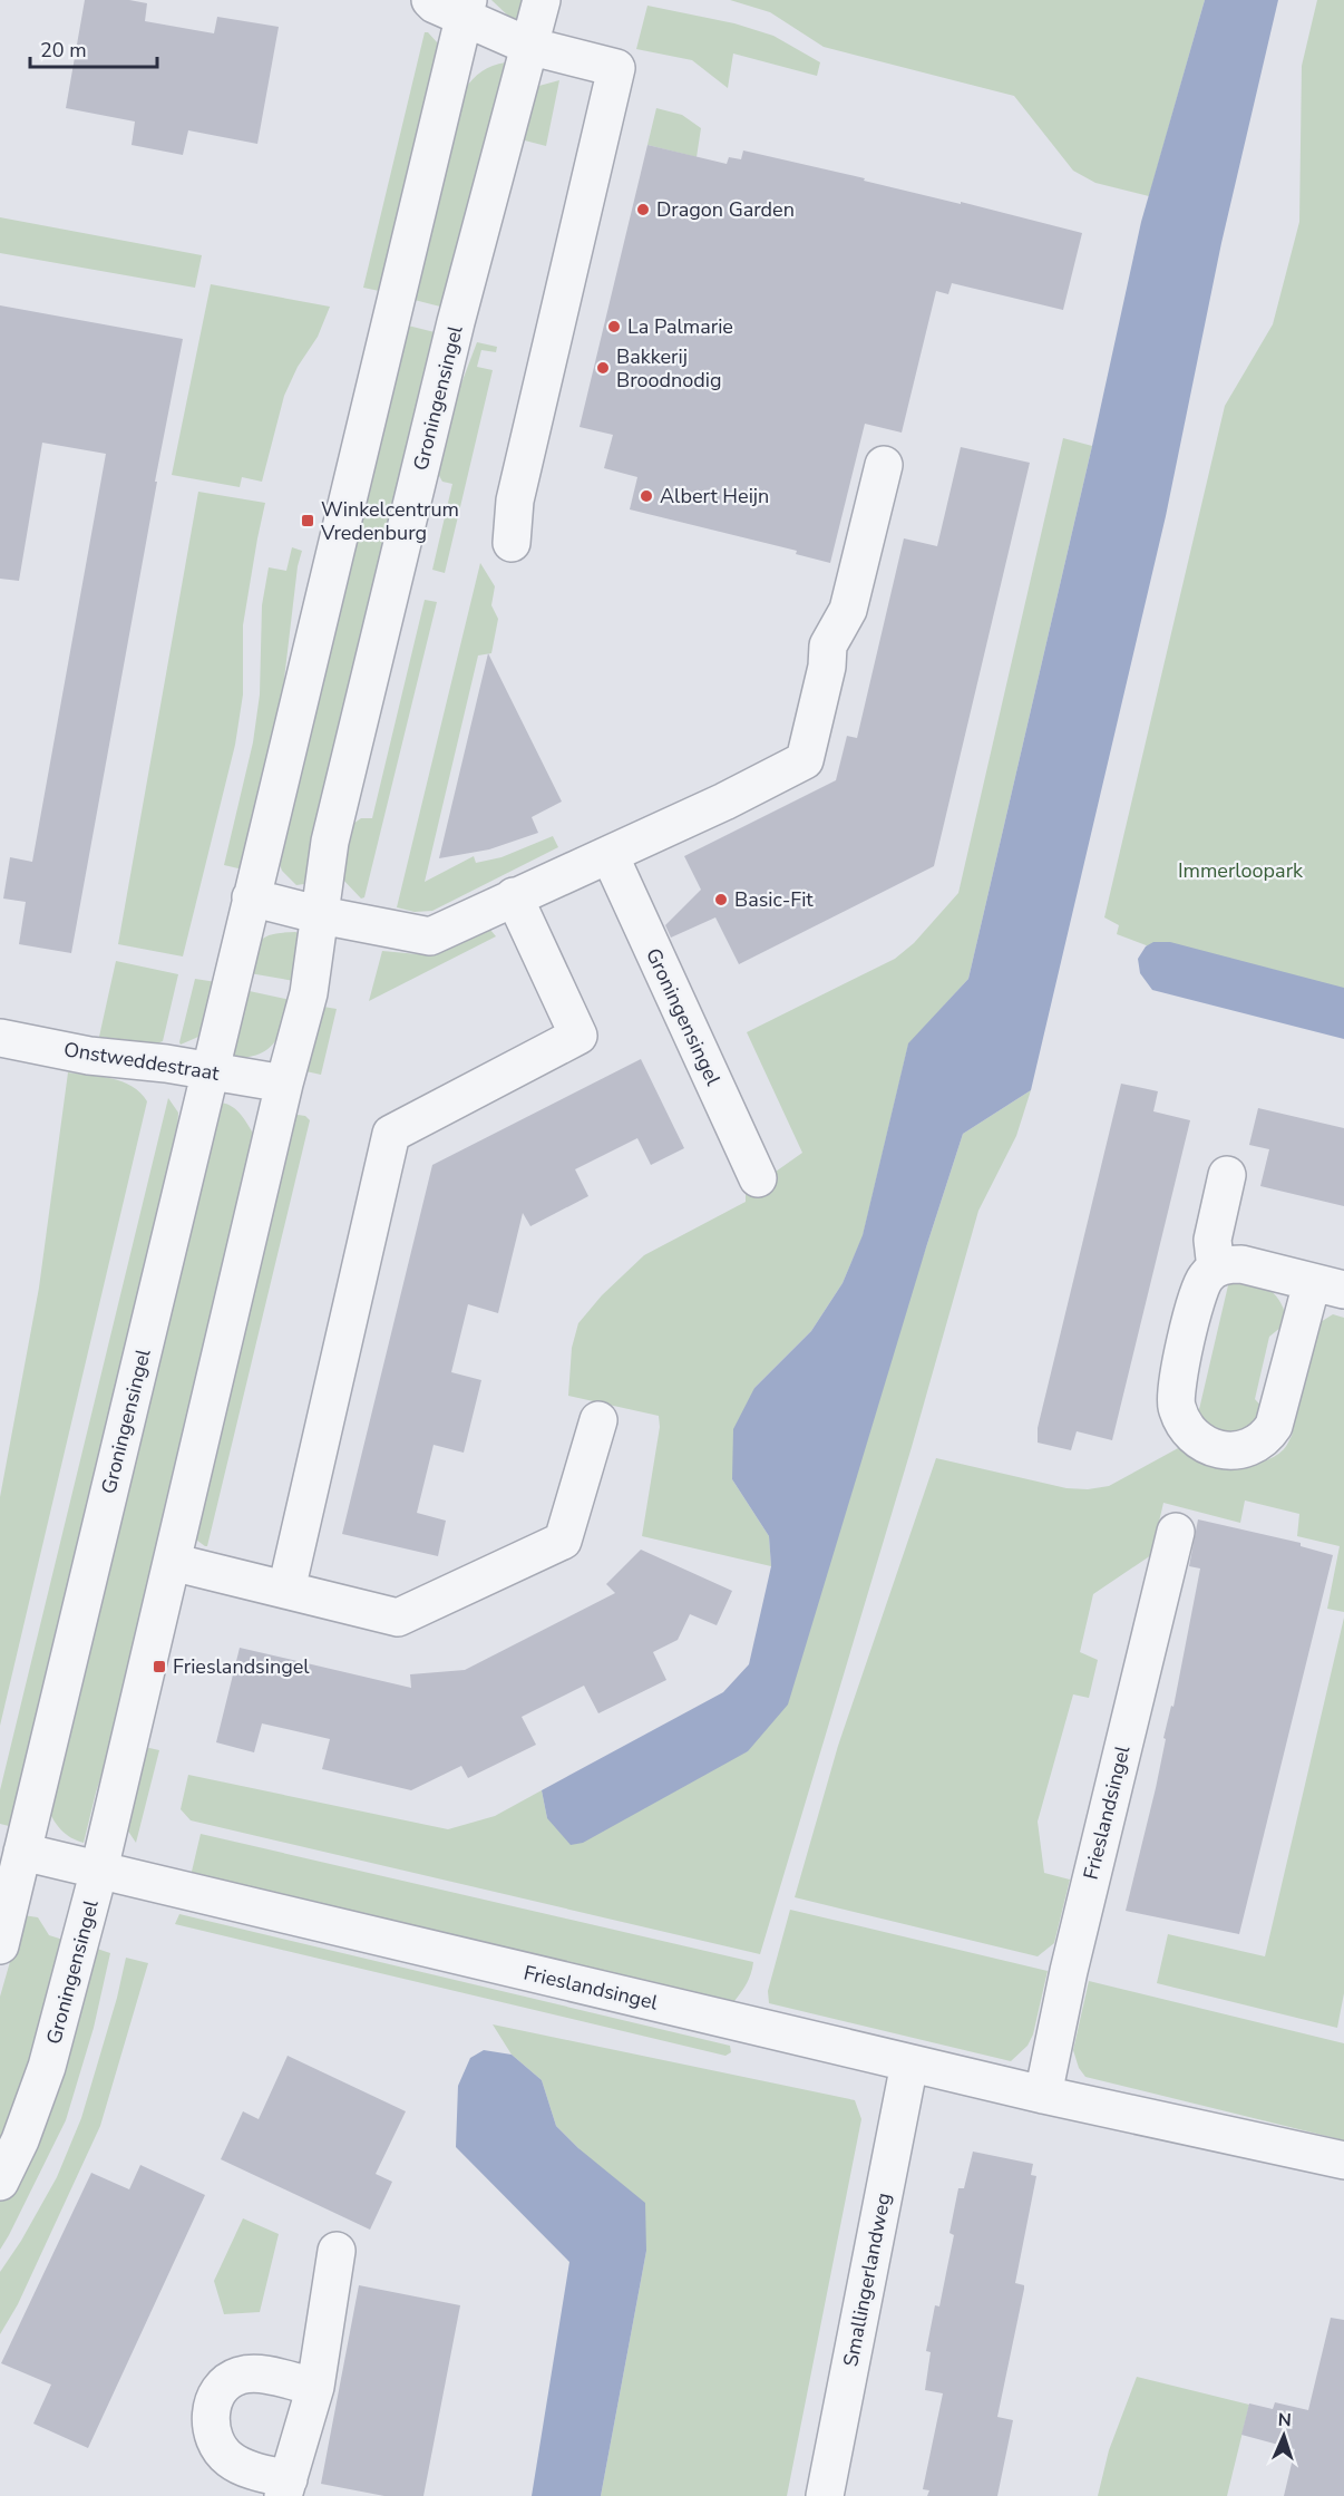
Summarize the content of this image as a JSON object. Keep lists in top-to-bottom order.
{
  "streets": {
    "street": [
      "Groningensingel",
      "Onstweddestraat",
      "Frieslandsingel",
      "Smallingerlandweg"
    ]
  },
  "crossings": [
    ["Groningensingel", "Onstweddestraat"],
    ["Groningensingel", "Frieslandsingel"],
    ["Frieslandsingel", "Smallingerlandweg"]
  ],
  "parks": ["Immerloopark"],
  "places": {
    "other": [
      "Dragon Garden",
      "La Palmarie",
      "Bakkerij Broodnodig",
      "Albert Heijn",
      "Basic-Fit"
    ],
    "transit": ["Winkelcentrum Vredenburg", "Frieslandsingel"]
  },
  "scale_bar": "20 m",
  "north": "top"
}
